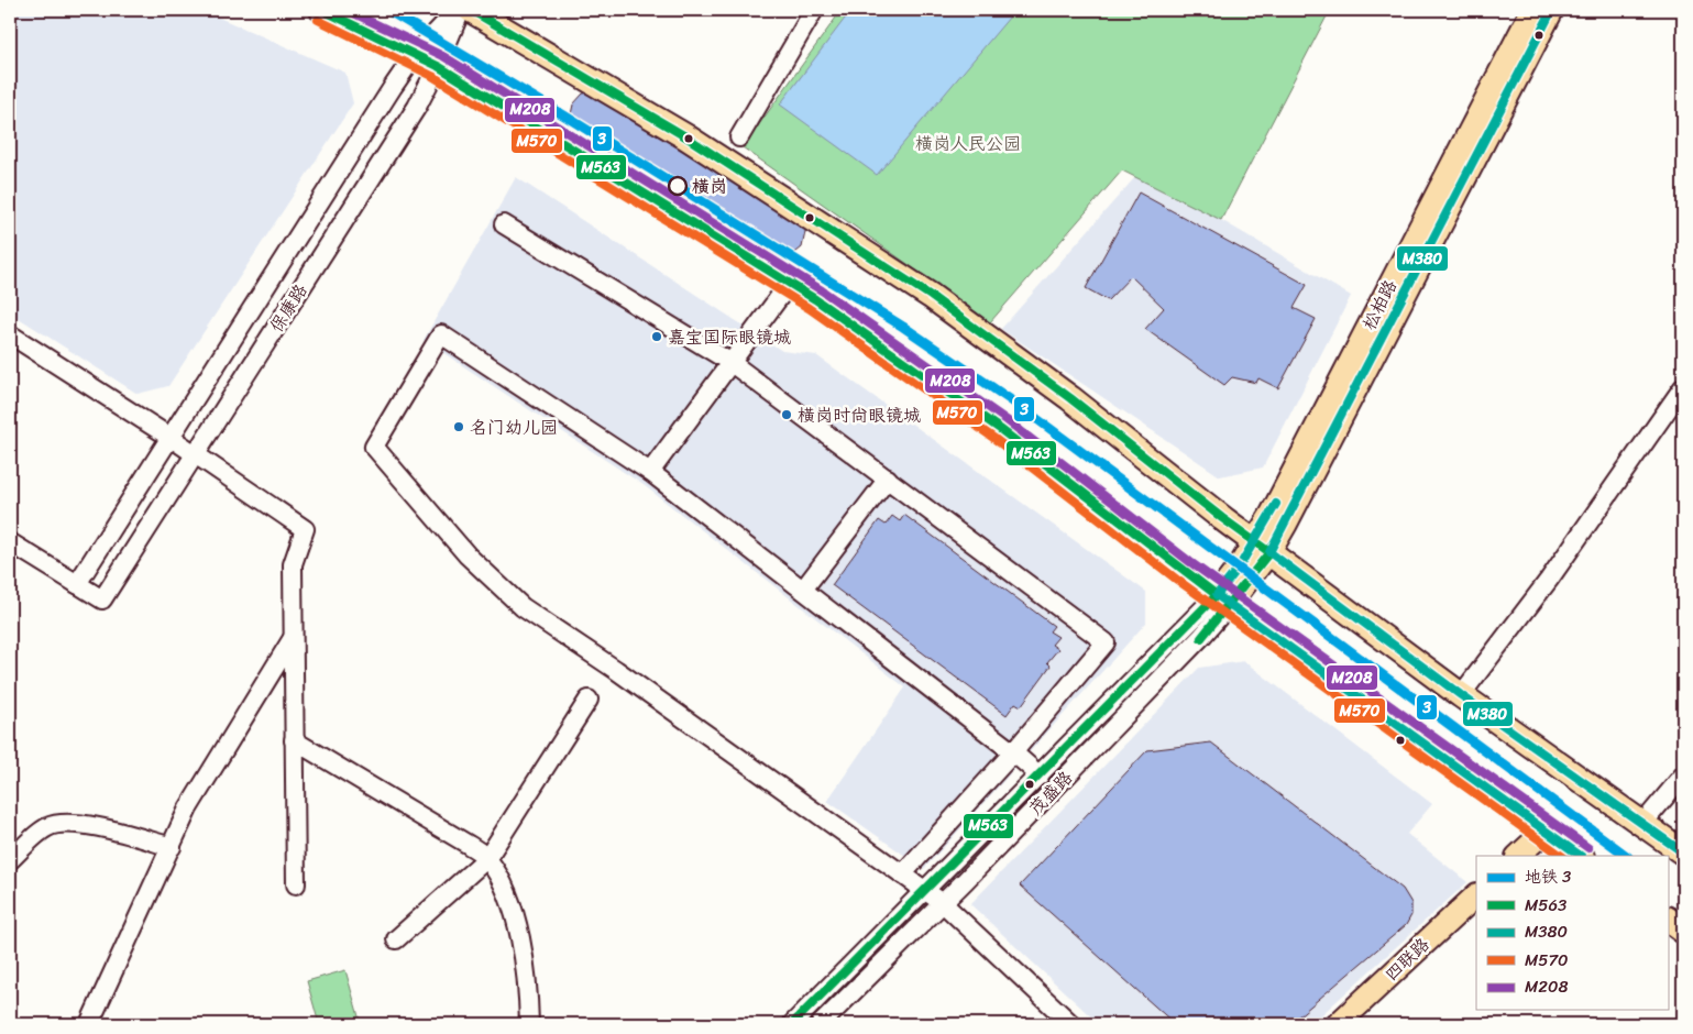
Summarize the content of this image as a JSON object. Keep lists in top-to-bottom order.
{
  "streets": {
    "main road": ["松柏路", "四联路"],
    "street": ["保康路", "茂盛路"]
  },
  "crossings": [
    ["松柏路", "茂盛路"]
  ],
  "parks": ["横岗人民公园"],
  "places": [
    "横岗",
    "嘉宝国际眼镜城",
    "横岗时尚眼镜城",
    "名门幼儿园"
  ],
  "lines": [
    "metro line 3",
    "transit line M563",
    "transit line M380",
    "transit line M208",
    "transit line M570"
  ],
  "legend": [
    "地铁 3",
    "M563",
    "M380",
    "M570",
    "M208"
  ]
}
